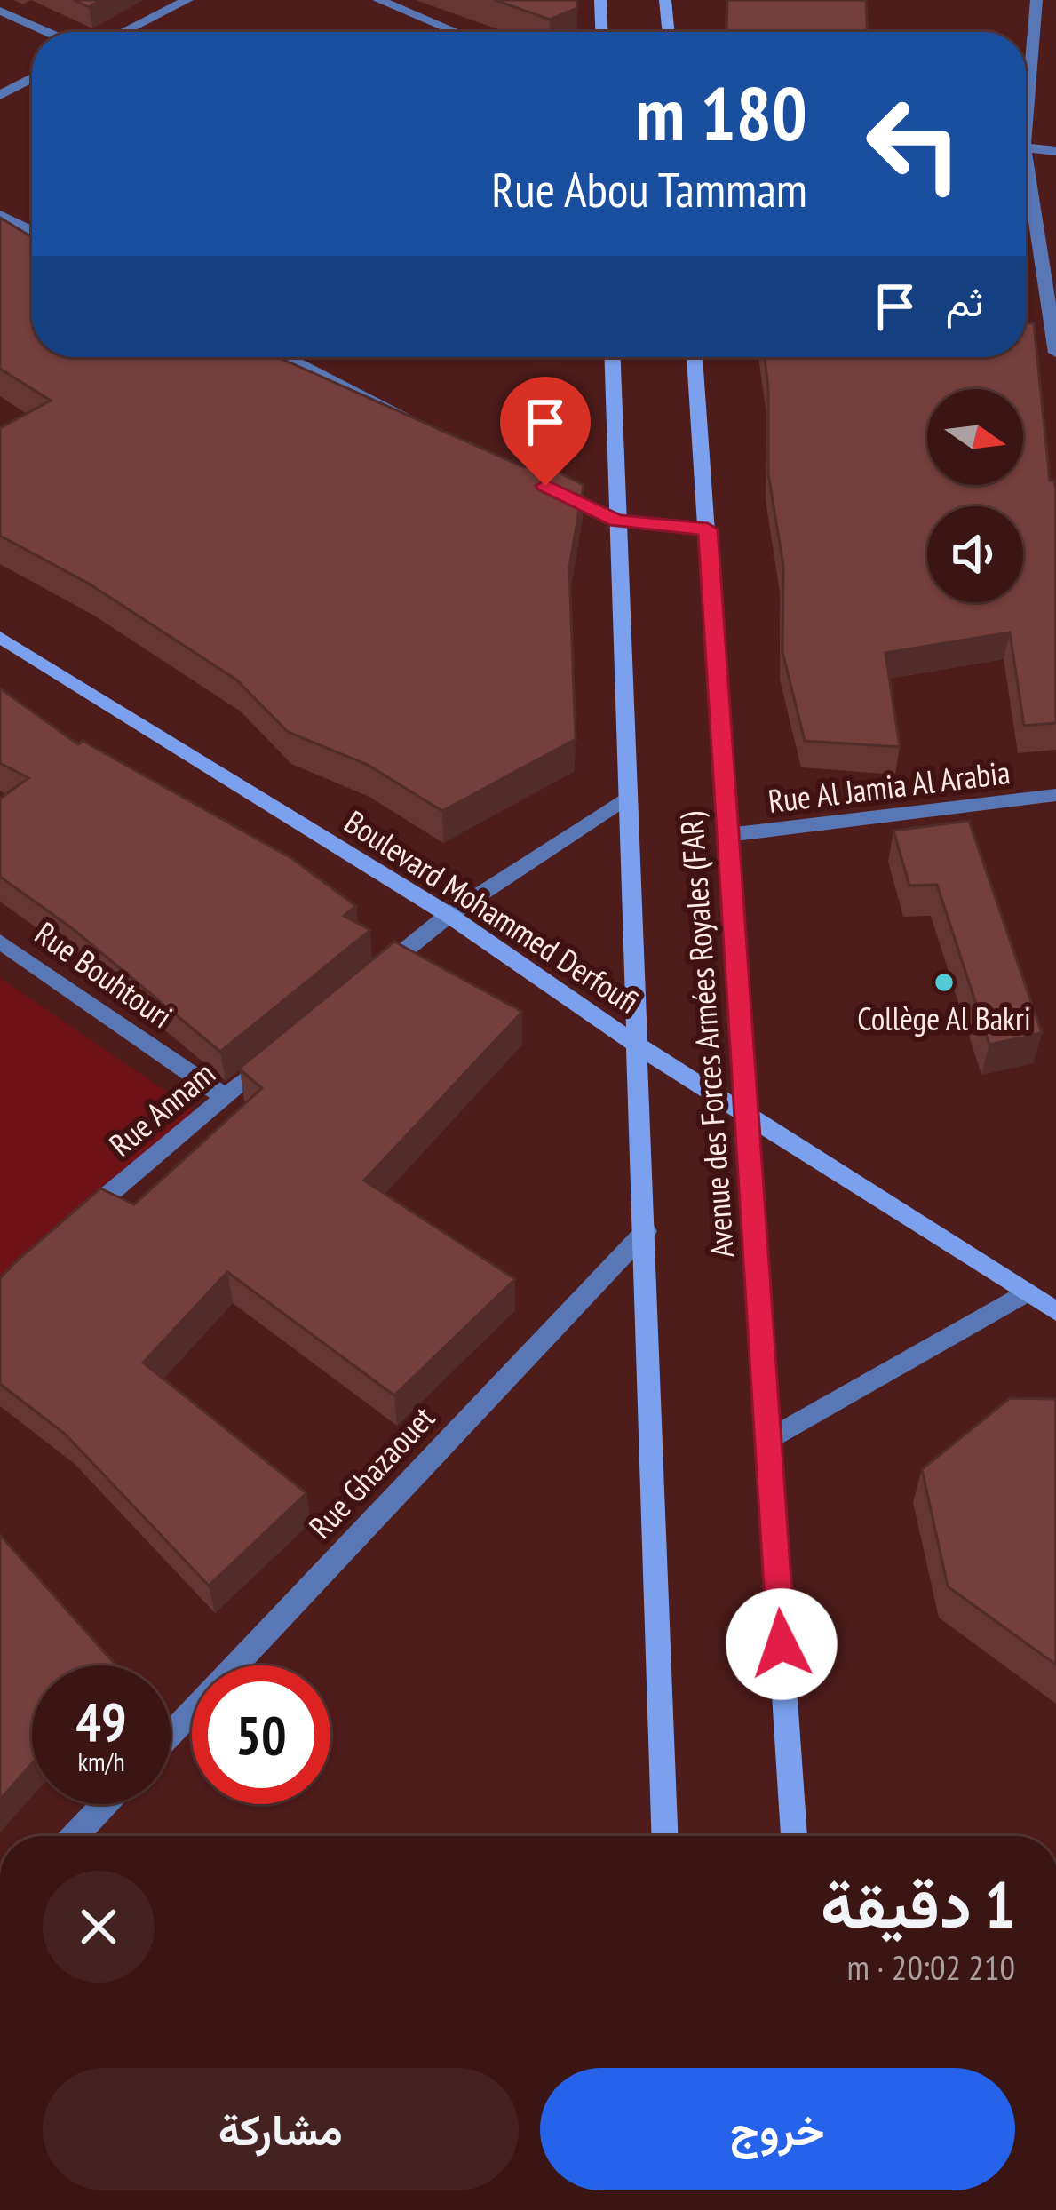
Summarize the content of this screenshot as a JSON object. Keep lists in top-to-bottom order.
{
  "streets": {
    "main road": ["Boulevard Mohammed Derfoufi", "Avenue des Forces Armées Royales (FAR)"],
    "street": [
      "Rue Al Jamia Al Arabia",
      "Rue Bouhtouri",
      "Rue Annam",
      "Rue Ghazaouet"
    ]
  },
  "crossings": [
    ["Rue Al Jamia Al Arabia", "Avenue des Forces Armées Royales (FAR)"],
    ["Boulevard Mohammed Derfoufi", "Avenue des Forces Armées Royales (FAR)"],
    ["Rue Bouhtouri", "Rue Annam"],
    ["Avenue des Forces Armées Royales (FAR)", "Rue Ghazaouet"]
  ],
  "places": ["Collège Al Bakri"],
  "north": "right",
  "page": {
    "turn": ["180 m", "Rue Abou Tammam"],
    "then": "ثم",
    "speed": "49 km/h",
    "limit": "50",
    "heading": ["1 دقيقة", "210 m · 20:02"],
    "buttons": ["خروج", "مشاركة"]
  }
}
